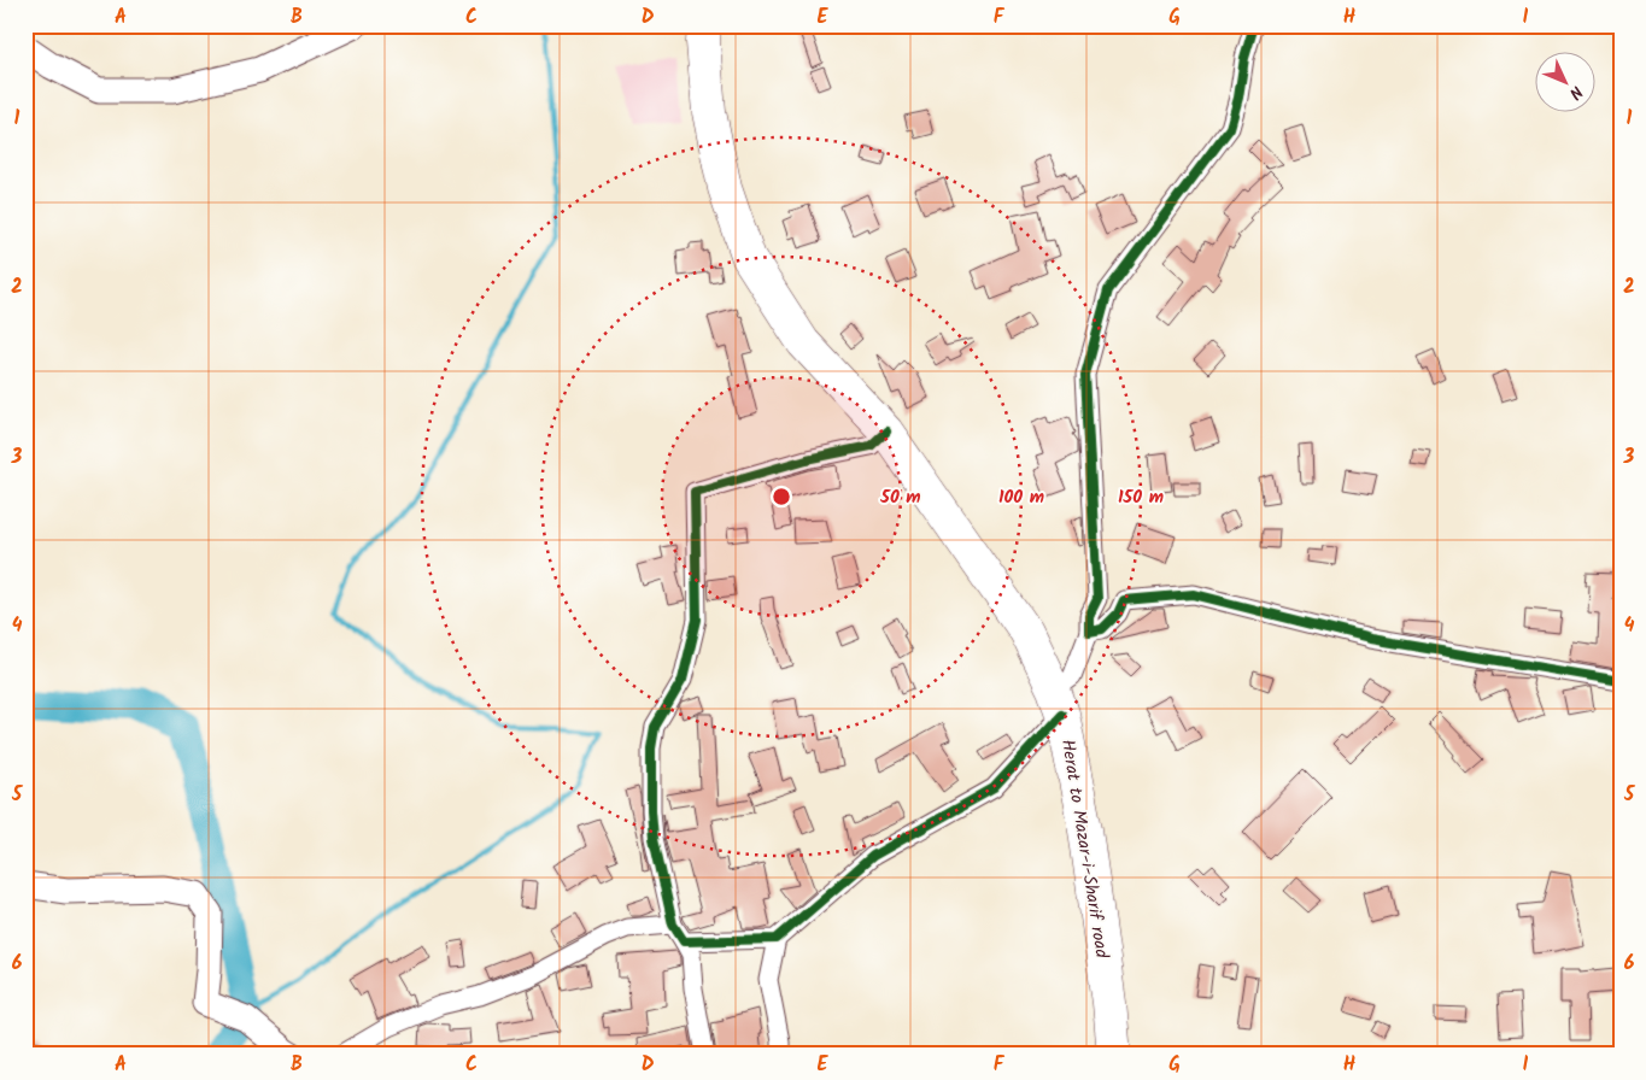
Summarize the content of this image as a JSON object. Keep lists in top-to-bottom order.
{
  "streets": {
    "highway": ["Herat to Mazar-i-Sharif road"]
  },
  "north": "bottom right",
  "grid": {
    "columns": [
      "A",
      "B",
      "C",
      "D",
      "E",
      "F",
      "G",
      "H",
      "I"
    ],
    "rows": [
      "1",
      "2",
      "3",
      "4",
      "5",
      "6"
    ]
  },
  "rings": ["50 m", "100 m", "150 m"]
}
